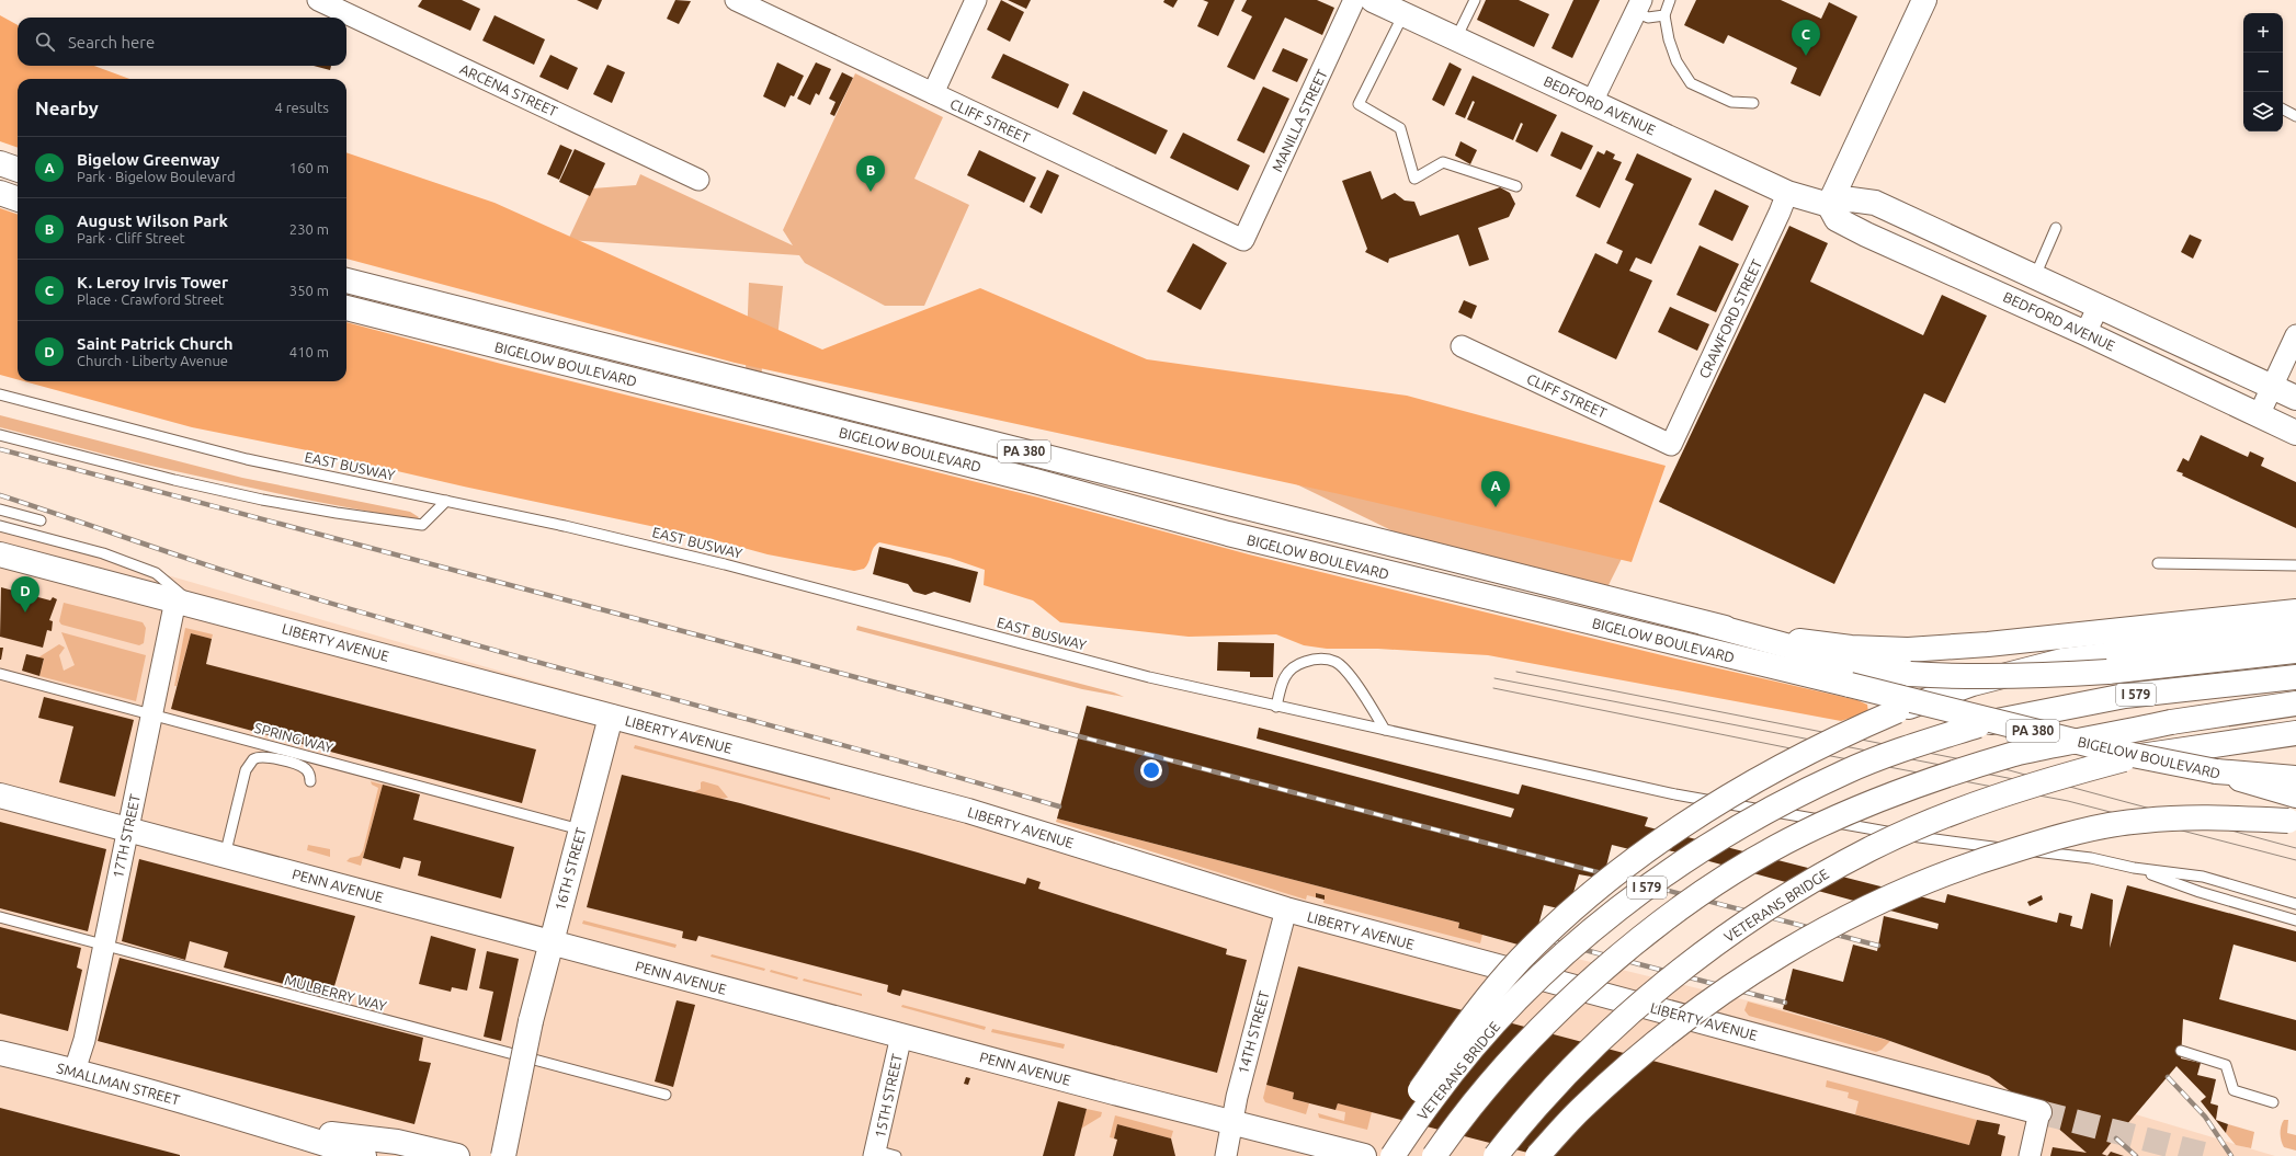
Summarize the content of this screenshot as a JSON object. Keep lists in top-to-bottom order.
{
  "streets": {
    "main road": [
      "BEDFORD AVENUE",
      "BIGELOW BOULEVARD",
      "PA 380",
      "LIBERTY AVENUE",
      "I 579",
      "16TH STREET",
      "PENN AVENUE",
      "VETERANS BRIDGE",
      "SMALLMAN STREET"
    ],
    "street": [
      "ARCENA STREET",
      "CLIFF STREET",
      "MANILLA STREET",
      "CRAWFORD STREET",
      "17TH STREET",
      "14TH STREET",
      "15TH STREET"
    ],
    "lane": ["EAST BUSWAY", "SPRING WAY", "MULBERRY WAY"]
  },
  "crossings": [
    ["BEDFORD AVENUE", "CRAWFORD STREET"],
    ["CLIFF STREET", "MANILLA STREET"],
    ["CLIFF STREET", "CRAWFORD STREET"],
    ["LIBERTY AVENUE", "17TH STREET"],
    ["LIBERTY AVENUE", "16TH STREET"],
    ["LIBERTY AVENUE", "14TH STREET"],
    ["SPRING WAY", "17TH STREET"],
    ["SPRING WAY", "16TH STREET"],
    ["17TH STREET", "PENN AVENUE"],
    ["17TH STREET", "MULBERRY WAY"],
    ["17TH STREET", "SMALLMAN STREET"],
    ["16TH STREET", "PENN AVENUE"],
    ["PENN AVENUE", "14TH STREET"],
    ["PENN AVENUE", "15TH STREET"]
  ],
  "page": {
    "map_buttons": ["+", "−"],
    "search": "Search here",
    "pins": [
      "C",
      "B",
      "A",
      "D"
    ],
    "heading": ["Nearby", "4 results"],
    "list": [
      {
        "mark": "A",
        "name": "Bigelow Greenway",
        "note": "Park · Bigelow Boulevard",
        "value": "160 m"
      },
      {
        "mark": "B",
        "name": "August Wilson Park",
        "note": "Park · Cliff Street",
        "value": "230 m"
      },
      {
        "mark": "C",
        "name": "K. Leroy Irvis Tower",
        "note": "Place · Crawford Street",
        "value": "350 m"
      },
      {
        "mark": "D",
        "name": "Saint Patrick Church",
        "note": "Church · Liberty Avenue",
        "value": "410 m"
      }
    ]
  }
}
